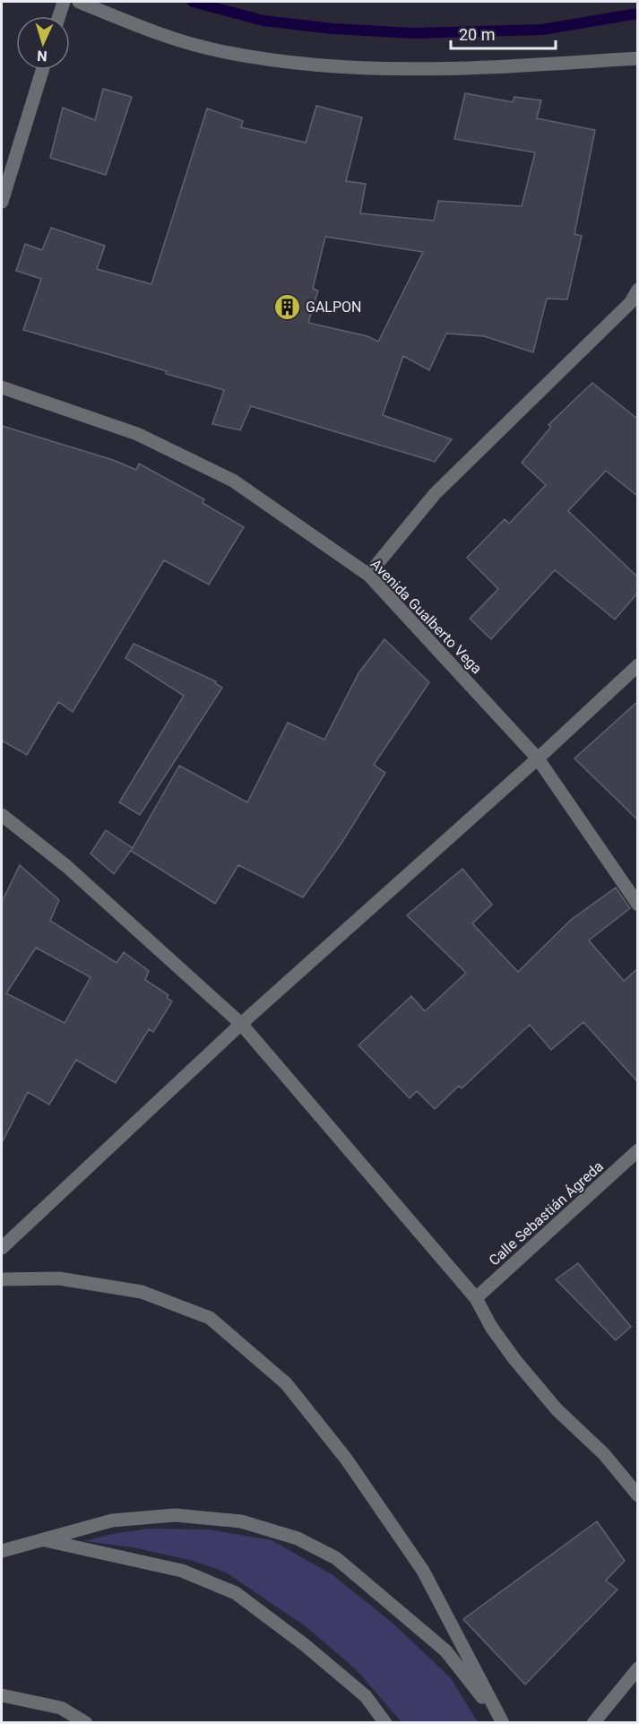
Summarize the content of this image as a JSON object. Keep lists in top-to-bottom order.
{
  "streets": {
    "street": ["Avenida Gualberto Vega", "Calle Sebastián Ágreda"]
  },
  "places": {
    "building": ["GALPON"]
  },
  "scale_bar": "20 m",
  "north": "bottom"
}
